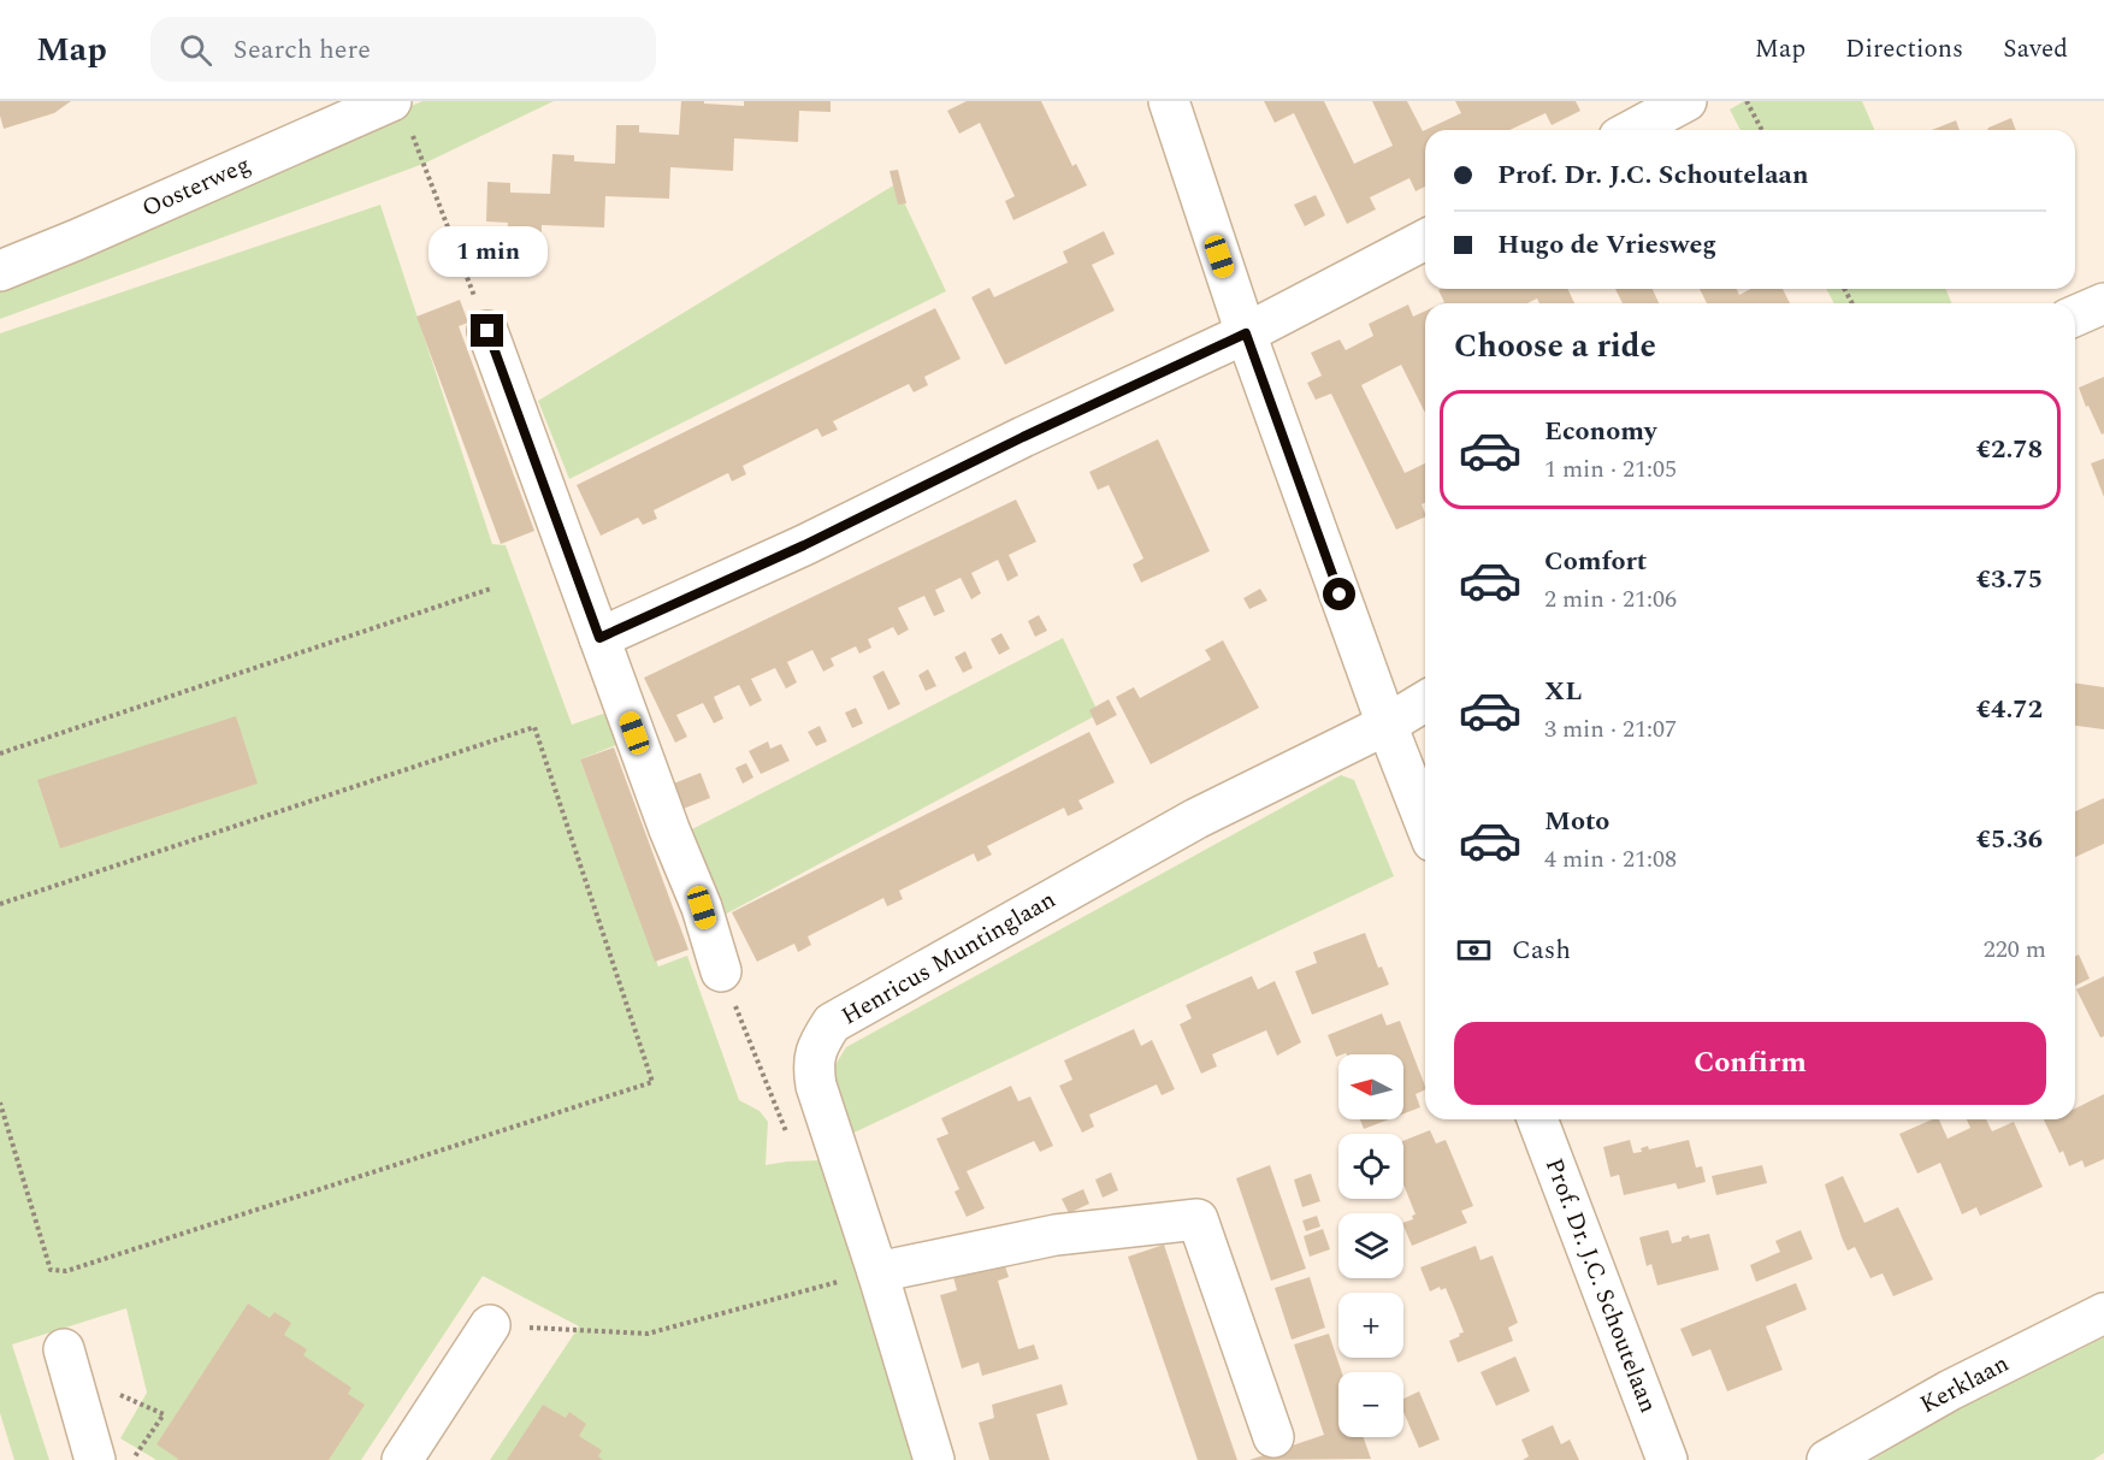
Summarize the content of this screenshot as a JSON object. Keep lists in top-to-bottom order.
{
  "streets": {
    "street": [
      "Oosterweg",
      "Henricus Muntinglaan",
      "Prof. Dr. J.C. Schoutelaan",
      "Kerklaan"
    ]
  },
  "north": "left",
  "page": {
    "header": "Map",
    "search": "Search here",
    "nav": ["Map", "Directions", "Saved"],
    "banner": ["Prof. Dr. J.C. Schoutelaan", "Hugo de Vriesweg"],
    "bubble": "1 min",
    "heading": "Choose a ride",
    "list": [
      {
        "name": "Economy",
        "note": "1 min · 21:05",
        "value": "€2.78"
      },
      {
        "name": "Comfort",
        "note": "2 min · 21:06",
        "value": "€3.75"
      },
      {
        "name": "XL",
        "note": "3 min · 21:07",
        "value": "€4.72"
      },
      {
        "name": "Moto",
        "note": "4 min · 21:08",
        "value": "€5.36"
      }
    ],
    "pay": ["Cash", "220 m"],
    "buttons": "Confirm",
    "map_buttons": ["+", "−"]
  }
}
